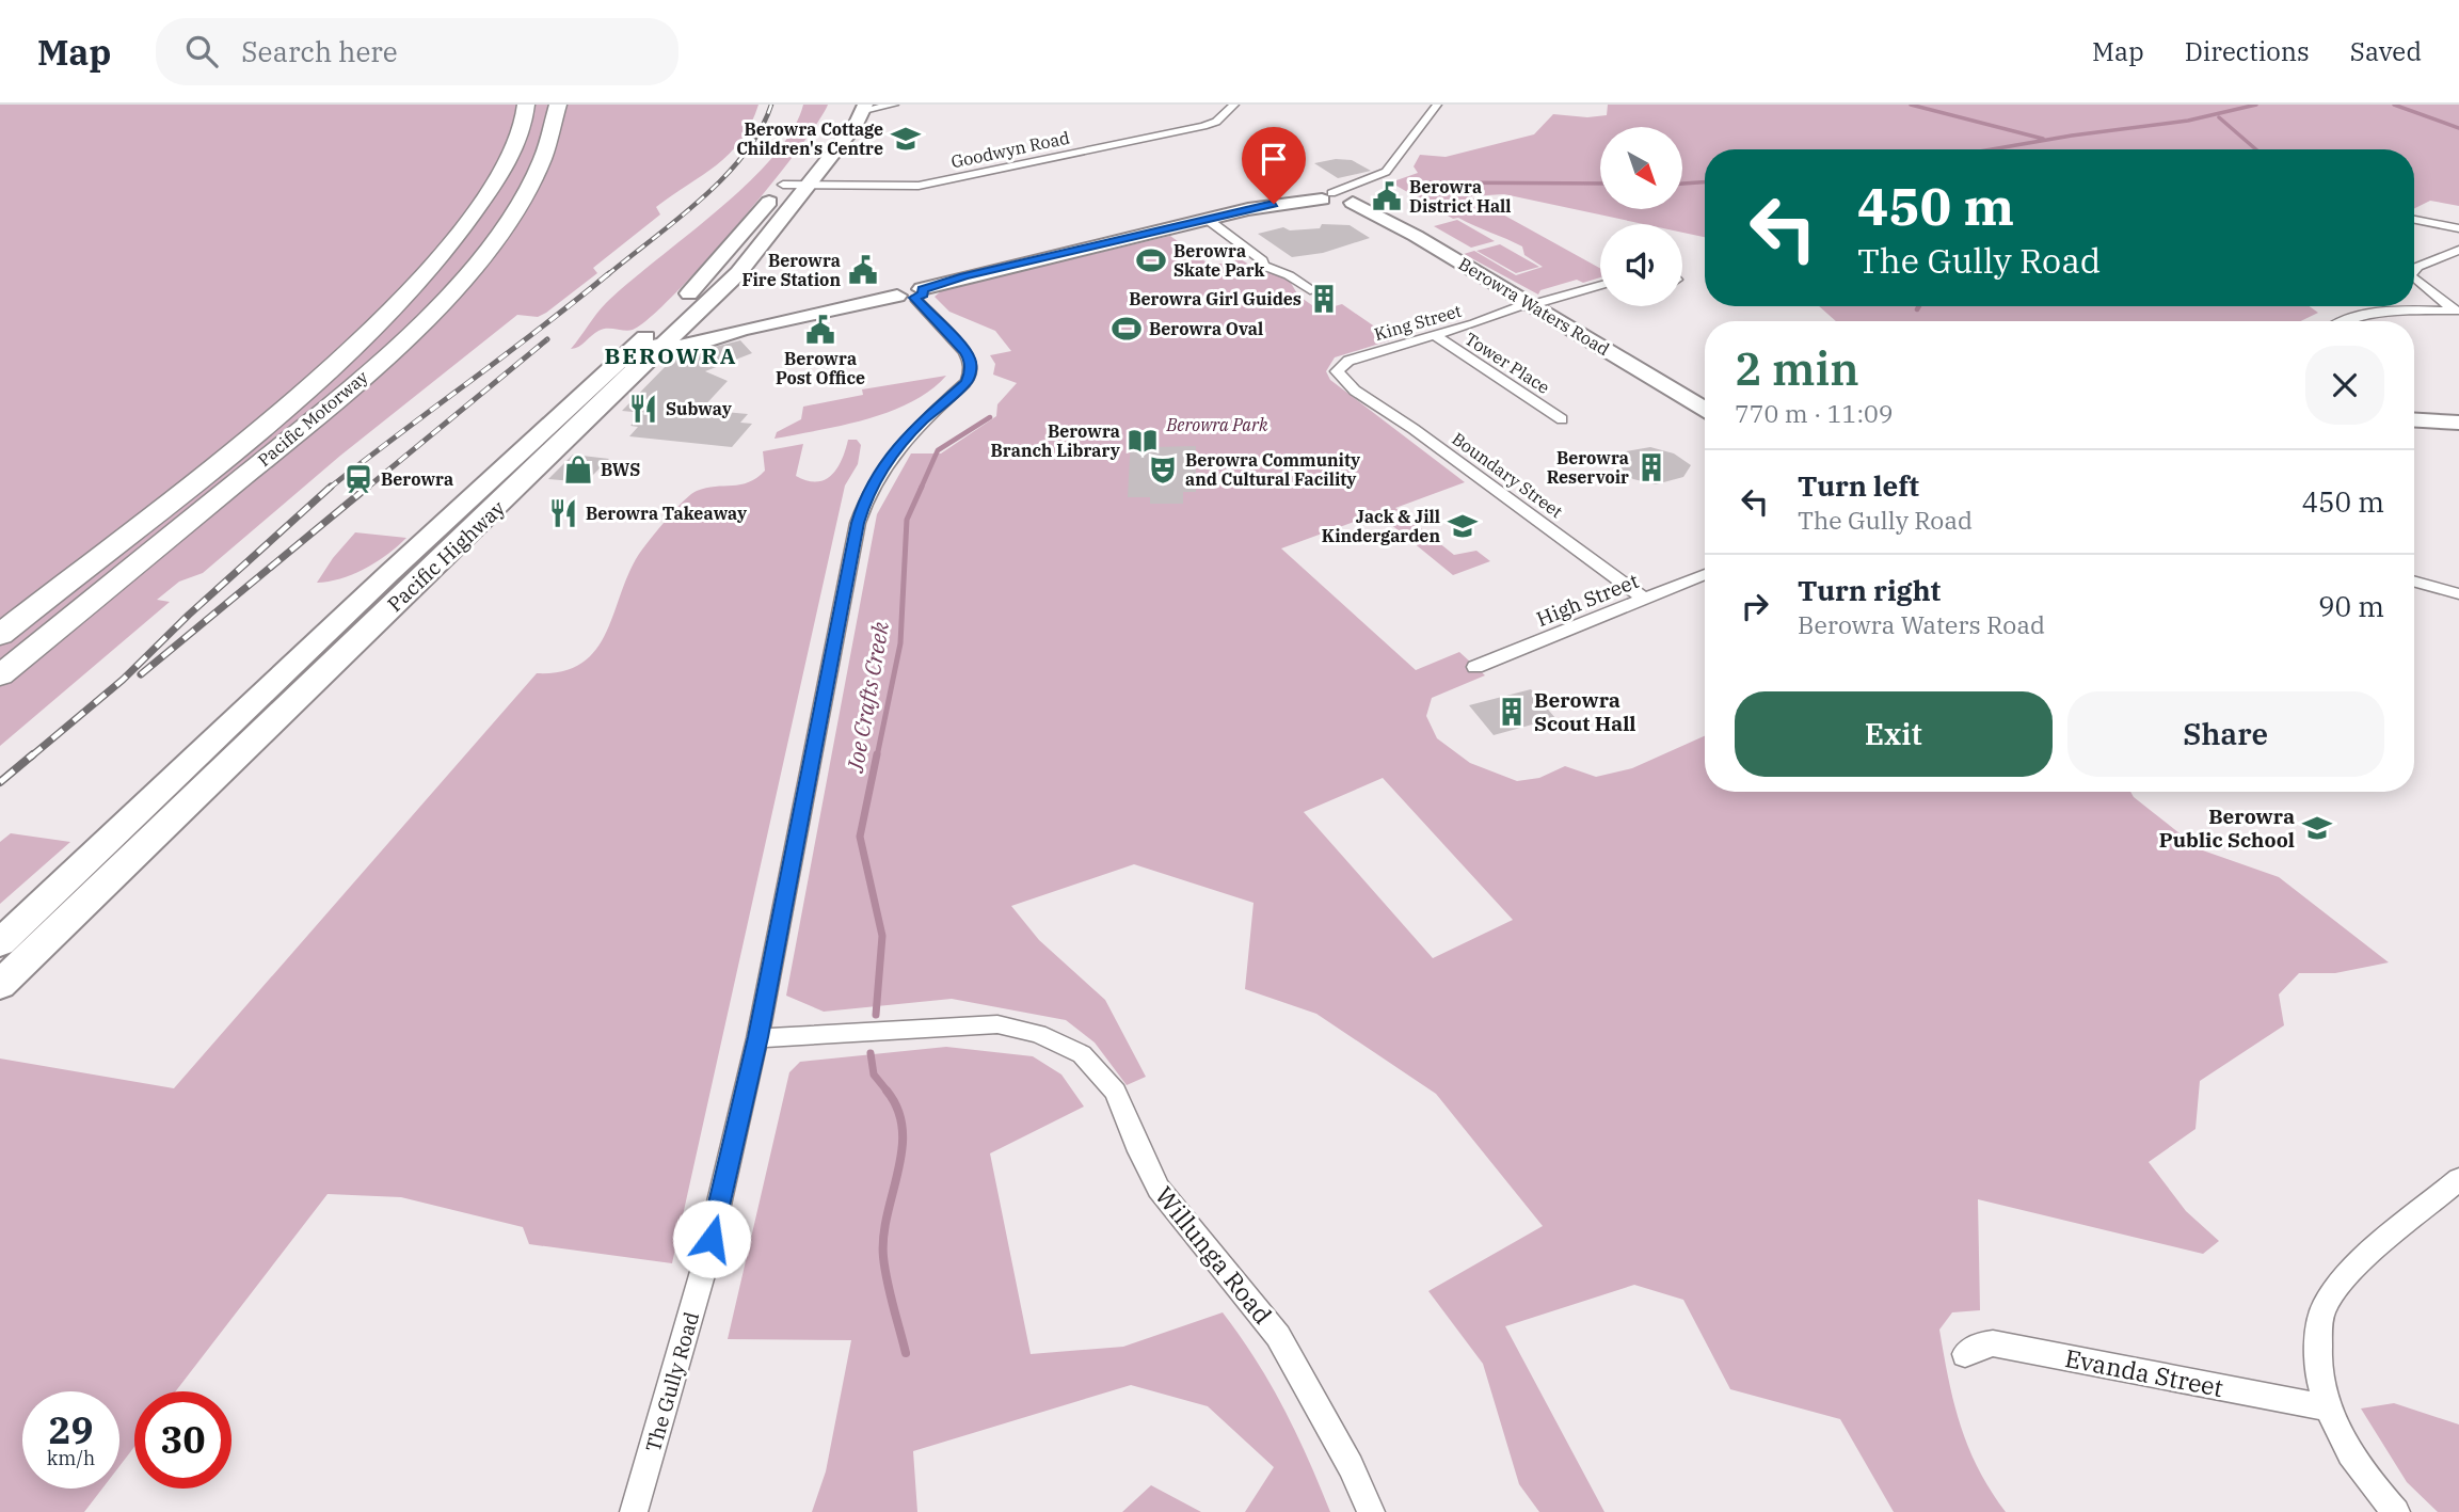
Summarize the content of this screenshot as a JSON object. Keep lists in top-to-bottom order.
{
  "streets": {
    "highway": ["Pacific Motorway"],
    "main road": ["Berowra Waters Road", "Pacific Highway"],
    "street": [
      "Goodwyn Road",
      "King Street",
      "Tower Place",
      "Boundary Street",
      "High Street",
      "Willunga Road",
      "Evanda Street",
      "The Gully Road"
    ]
  },
  "crossings": [
    ["Goodwyn Road", "Pacific Highway"],
    ["Berowra Waters Road", "King Street"],
    ["King Street", "Tower Place"],
    ["King Street", "Boundary Street"],
    ["Boundary Street", "High Street"],
    ["Willunga Road", "The Gully Road"]
  ],
  "districts": ["BEROWRA"],
  "water": ["Joe Crafts Creek"],
  "parks": ["Berowra Park"],
  "places": {
    "school or university": ["Berowra Cottage Children's Centre", "Jack & Jill Kindergarden", "Berowra Public School"],
    "public building": ["Berowra District Hall", "Berowra Fire Station", "Berowra Post Office"],
    "sports": ["Berowra Skate Park", "Berowra Oval"],
    "building": ["Berowra Girl Guides", "Berowra Reservoir", "Berowra Scout Hall"],
    "restaurant": ["Subway", "Berowra Takeaway"],
    "library": ["Berowra Branch Library"],
    "shop": ["BWS"],
    "theatre": ["Berowra Community and Cultural Facility"],
    "station": ["Berowra"]
  },
  "north": "bottom right",
  "page": {
    "header": "Map",
    "search": "Search here",
    "nav": ["Map", "Directions", "Saved"],
    "turn": ["450 m", "The Gully Road"],
    "heading": ["2 min", "770 m · 11:09"],
    "list": [
      {
        "name": "Turn left",
        "note": "The Gully Road",
        "value": "450 m"
      },
      {
        "name": "Turn right",
        "note": "Berowra Waters Road",
        "value": "90 m"
      }
    ],
    "buttons": ["Exit", "Share"],
    "speed": "29 km/h",
    "limit": "30"
  }
}
